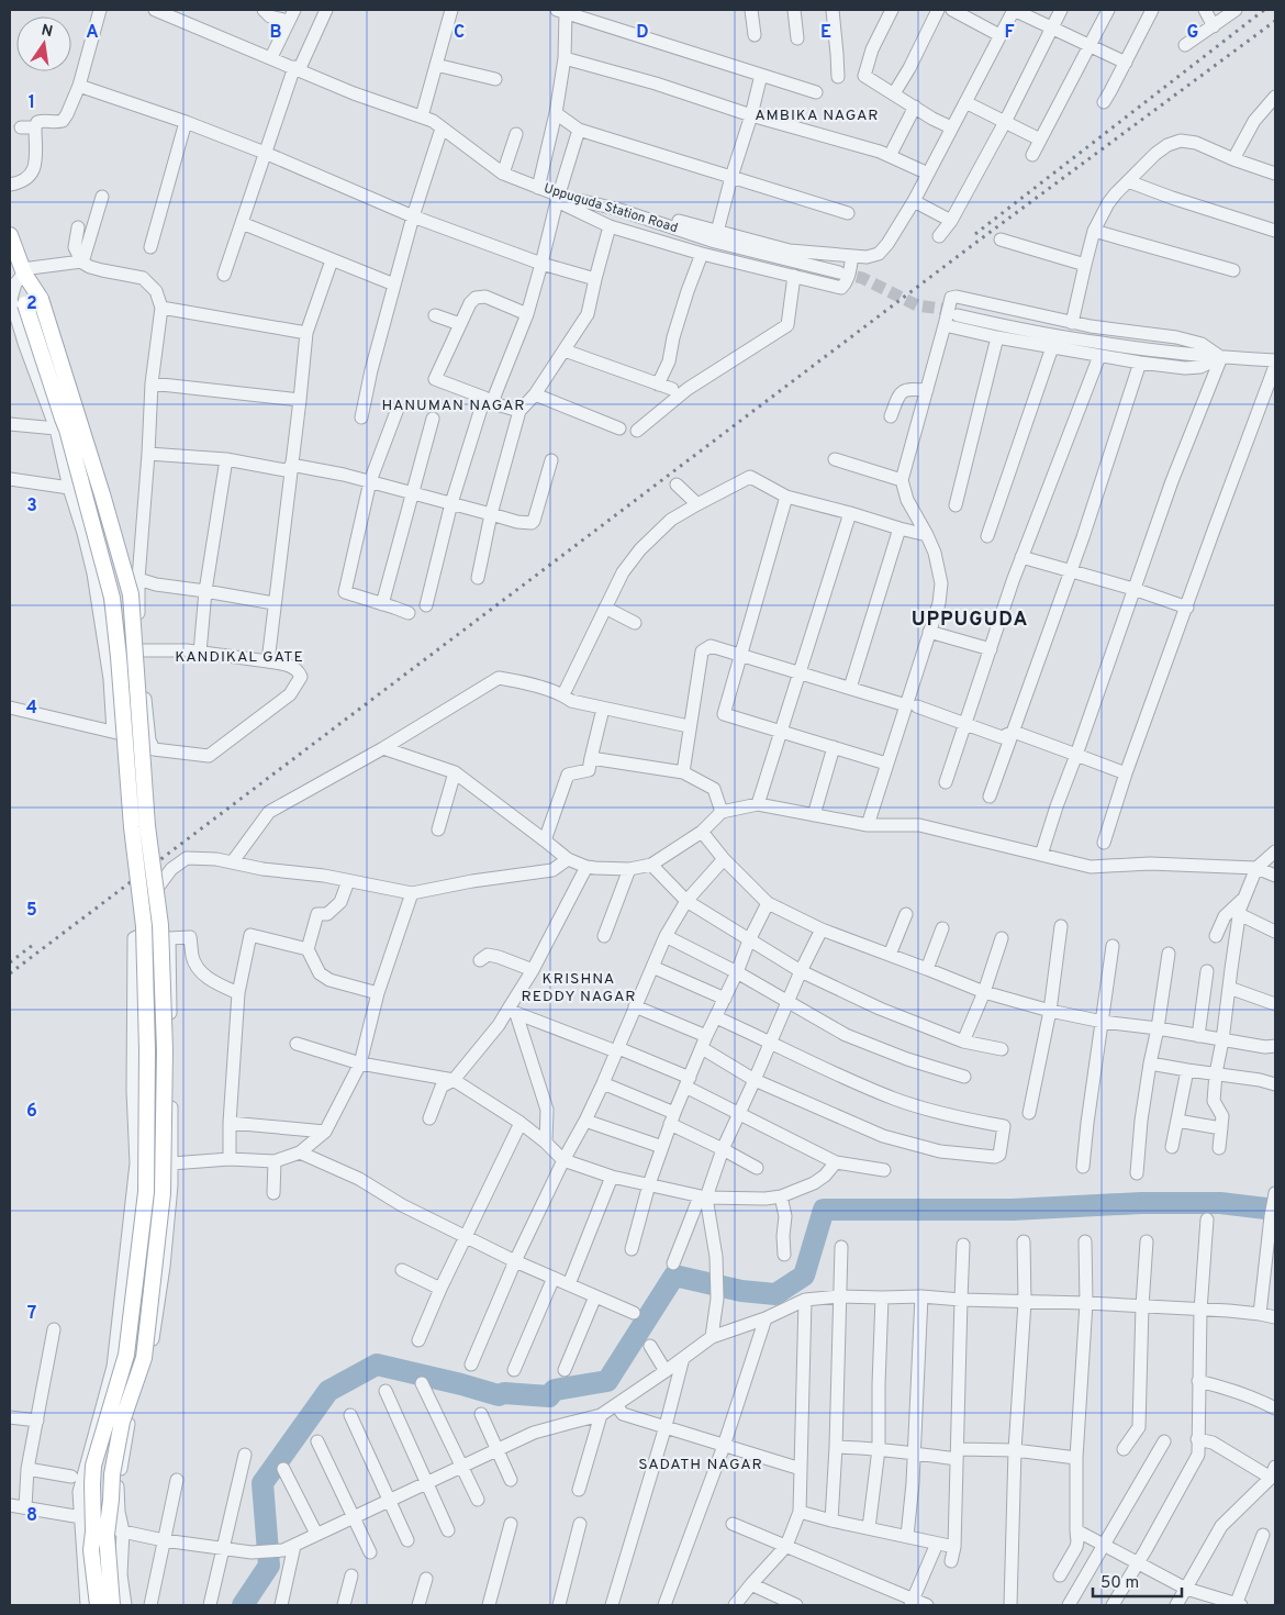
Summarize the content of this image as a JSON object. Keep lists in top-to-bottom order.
{
  "streets": {
    "street": ["Uppuguda Station Road"]
  },
  "districts": [
    "AMBIKA NAGAR",
    "HANUMAN NAGAR",
    "UPPUGUDA",
    "KANDIKAL GATE",
    "KRISHNA REDDY NAGAR",
    "SADATH NAGAR"
  ],
  "scale_bar": "50 m",
  "north": "top",
  "grid": {
    "columns": [
      "A",
      "B",
      "C",
      "D",
      "E",
      "F",
      "G"
    ],
    "rows": [
      "1",
      "2",
      "3",
      "4",
      "5",
      "6",
      "7",
      "8"
    ]
  }
}
